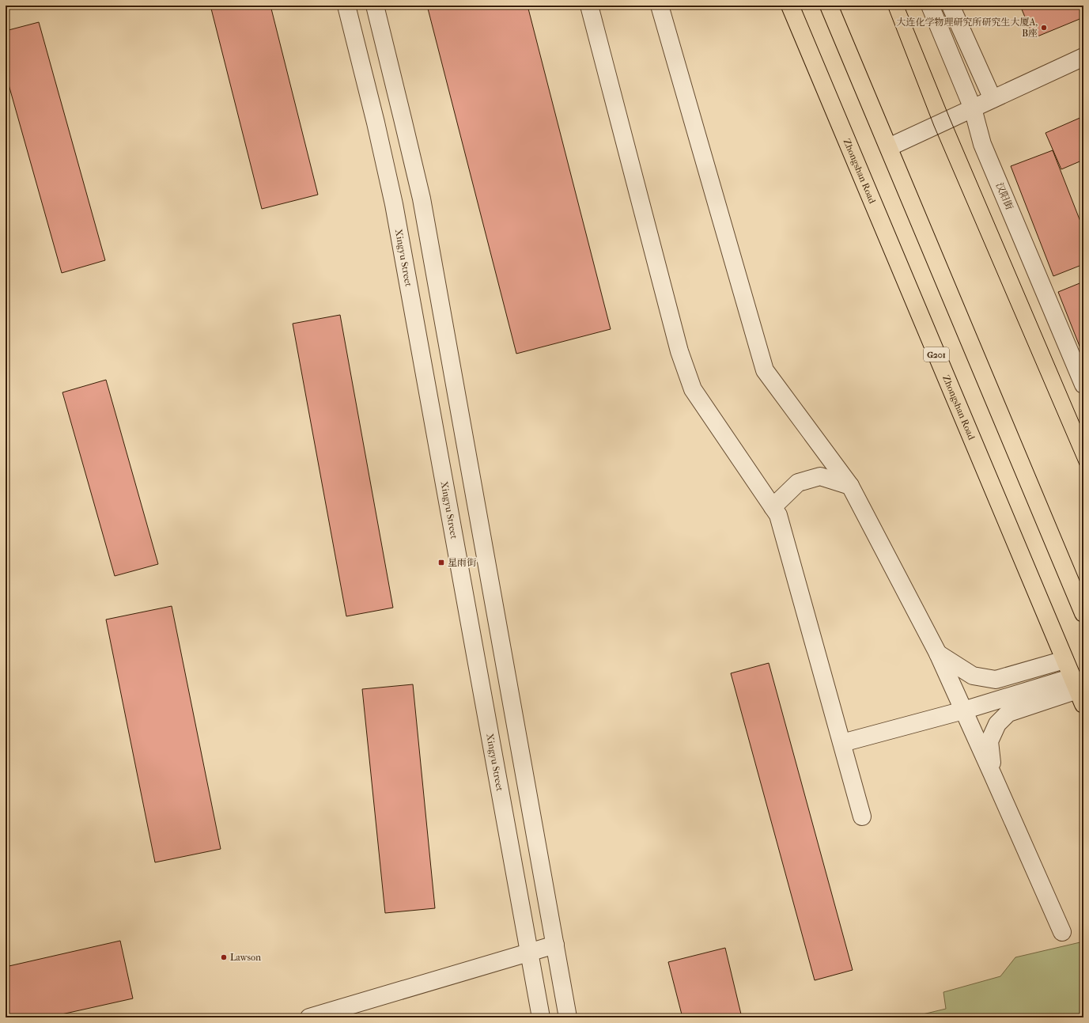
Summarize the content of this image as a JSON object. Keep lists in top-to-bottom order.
{
  "streets": {
    "highway": ["Zhongshan Road", "G201"],
    "street": ["汉阳街", "Xingyu Street"]
  },
  "places": {
    "other": ["大连化学物理研究所研究生大厦A, B座", "Lawson"],
    "transit": ["星雨街"]
  }
}
